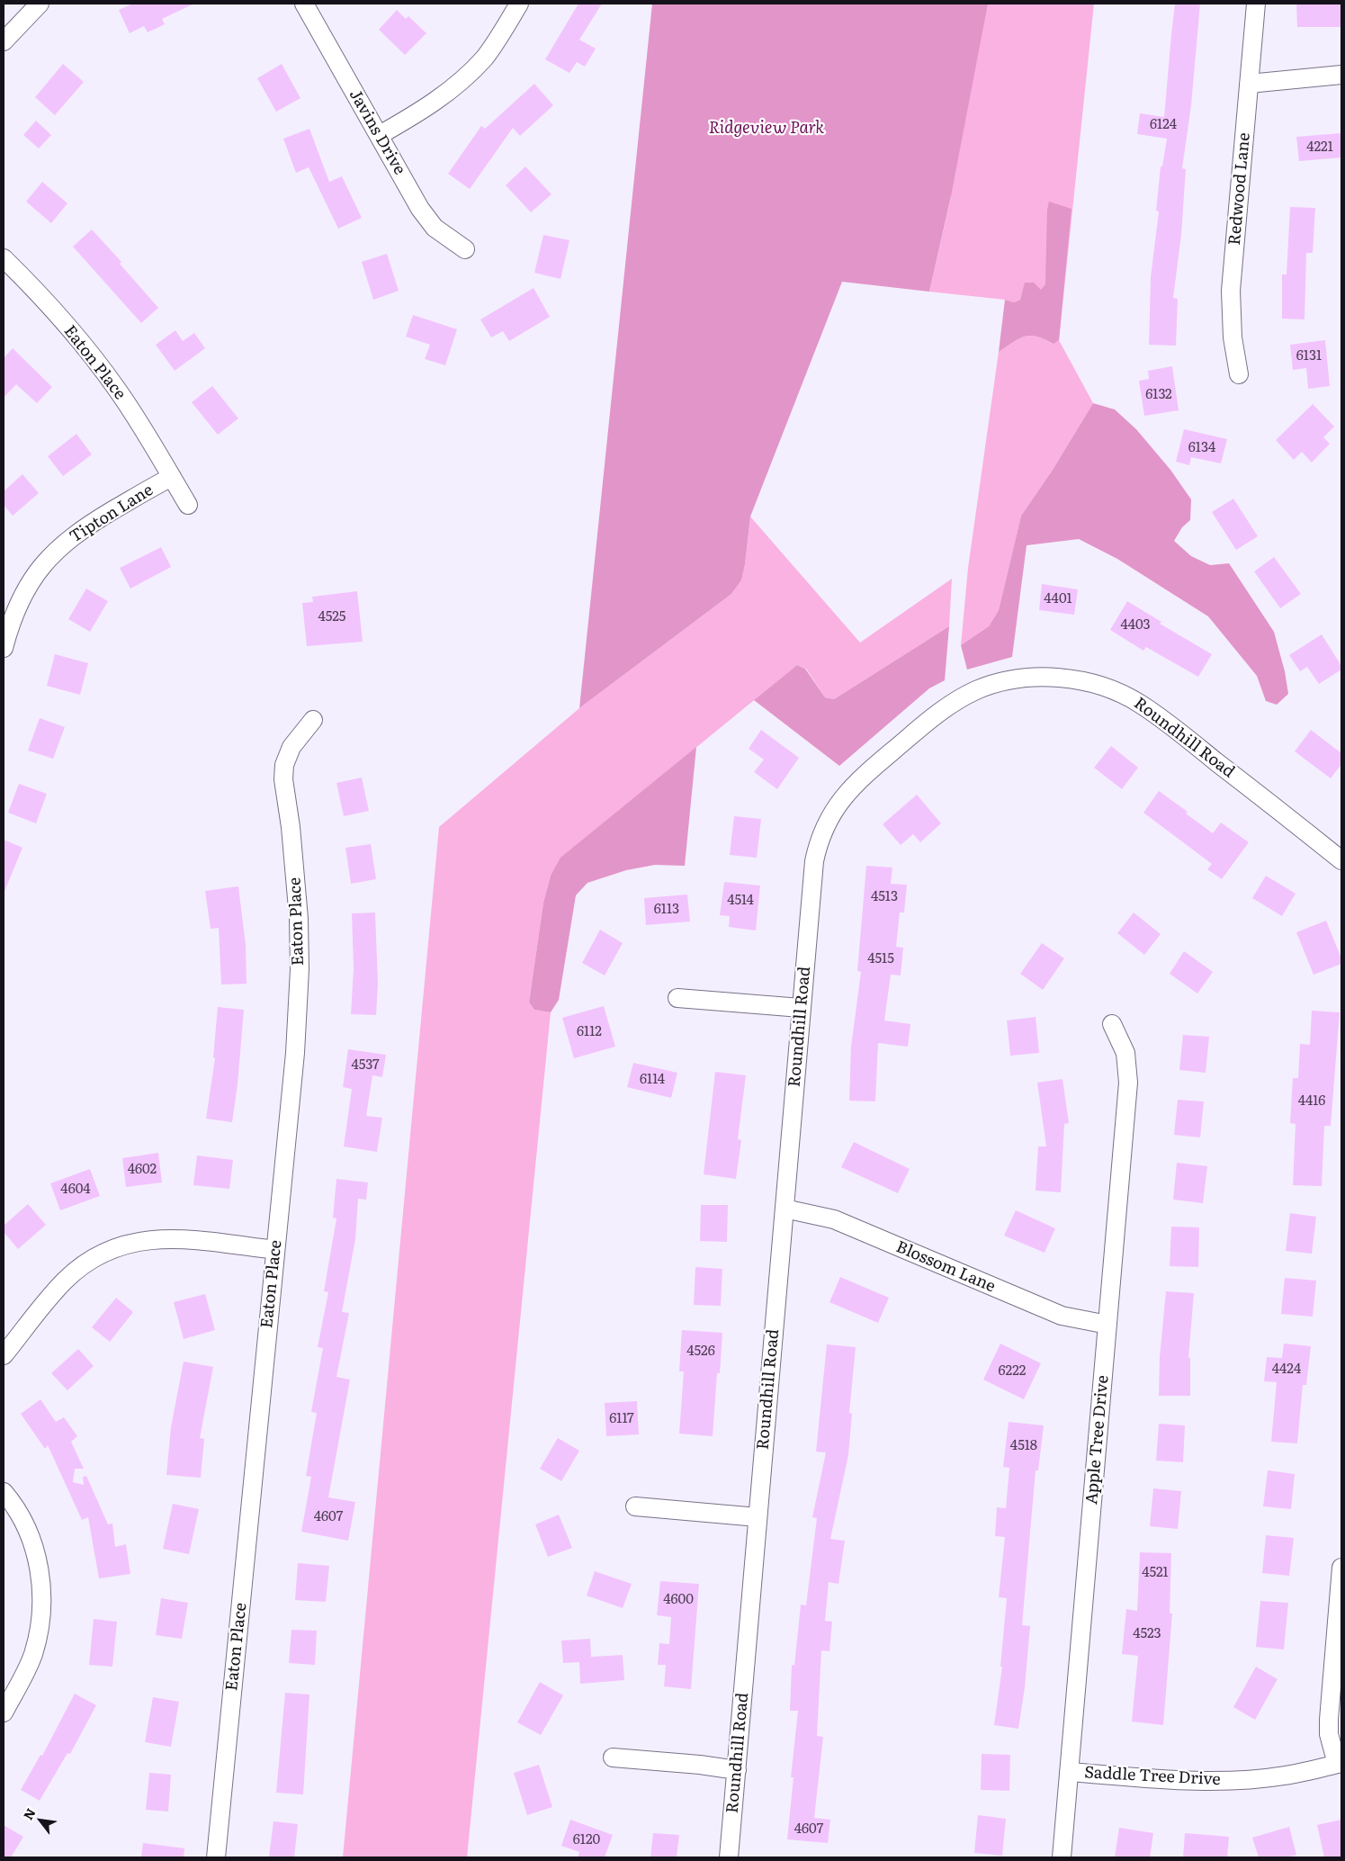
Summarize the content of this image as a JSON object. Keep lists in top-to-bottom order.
{
  "streets": {
    "street": [
      "Javins Drive",
      "Redwood Lane",
      "Eaton Place",
      "Tipton Lane",
      "Roundhill Road",
      "Blossom Lane",
      "Apple Tree Drive",
      "Saddle Tree Drive"
    ]
  },
  "crossings": [
    ["Eaton Place", "Tipton Lane"],
    ["Roundhill Road", "Blossom Lane"],
    ["Blossom Lane", "Apple Tree Drive"],
    ["Apple Tree Drive", "Saddle Tree Drive"]
  ],
  "parks": ["Ridgeview Park"],
  "house_numbers": [
    "6124",
    "4221",
    "6131",
    "6132",
    "6134",
    "4401",
    "4525",
    "4403",
    "4513",
    "4514",
    "6113",
    "4515",
    "6112",
    "4537",
    "6114",
    "4416",
    "4602",
    "4604",
    "4526",
    "4424",
    "6222",
    "6117",
    "4518",
    "4607",
    "4521",
    "4600",
    "4523",
    "4607",
    "6120"
  ],
  "north": "top left"
}
